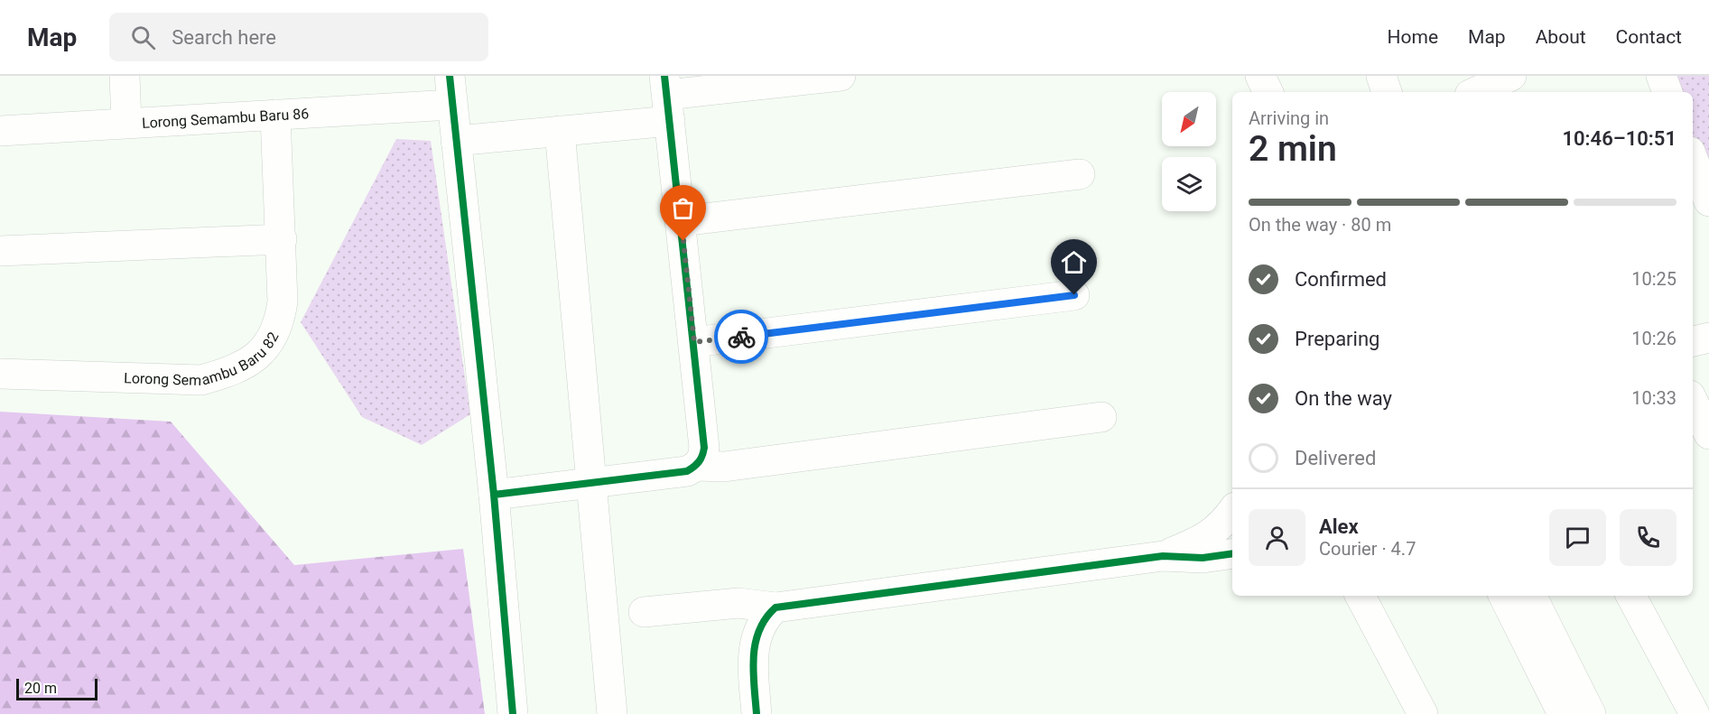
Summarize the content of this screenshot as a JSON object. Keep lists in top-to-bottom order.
{
  "streets": {
    "street": ["Lorong Semambu Baru 86", "Lorong Semambu Baru 82"]
  },
  "crossings": [
    ["Lorong Semambu Baru 86", "Lorong Semambu Baru 82"]
  ],
  "scale_bar": "20 m",
  "north": "bottom left",
  "page": {
    "header": "Map",
    "search": "Search here",
    "nav": [
      "Home",
      "Map",
      "About",
      "Contact"
    ],
    "heading": ["2 min", "Arriving in", "10:46–10:51"],
    "panel": ["Alex", "Courier · 4.7"],
    "bar": "On the way · 80 m",
    "list": [
      ["Confirmed", "10:25"],
      ["Preparing", "10:26"],
      ["On the way", "10:33"],
      "Delivered"
    ],
    "scale": "20 m"
  }
}
